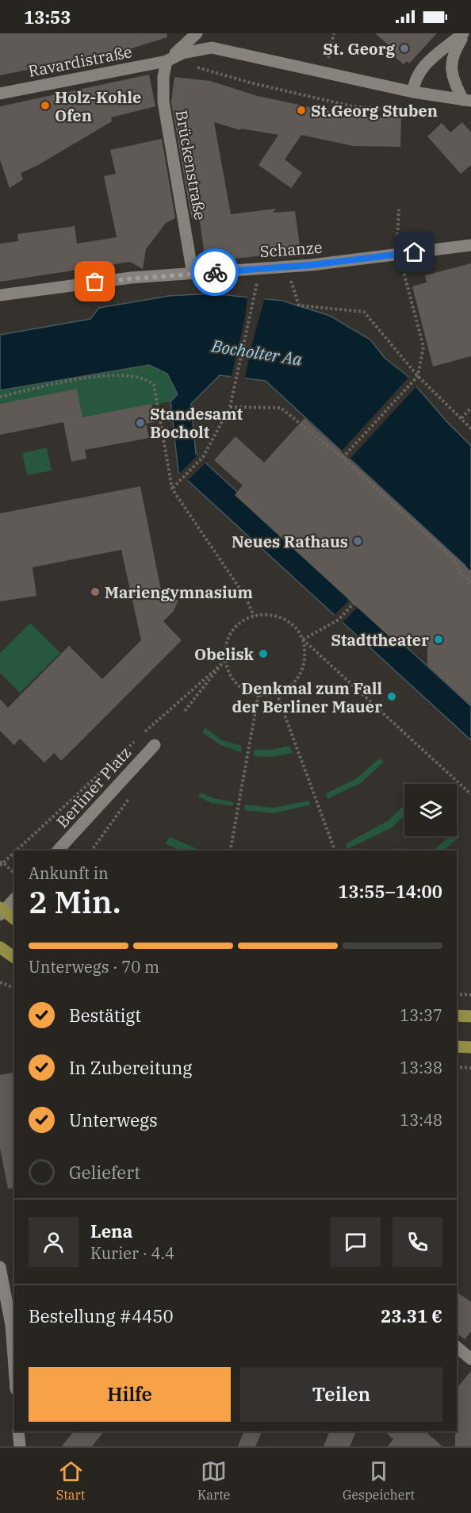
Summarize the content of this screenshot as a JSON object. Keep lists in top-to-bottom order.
{
  "streets": {
    "street": [
      "Ravardistraße",
      "Brückenstraße",
      "Schanze",
      "Berliner Platz"
    ]
  },
  "crossings": [
    ["Ravardistraße", "Brückenstraße"],
    ["Brückenstraße", "Schanze"]
  ],
  "water": ["Bocholter Aa"],
  "places": [
    "St. Georg",
    "Holz-Kohle Ofen",
    "St.Georg Stuben",
    "Standesamt Bocholt",
    "Neues Rathaus",
    "Mariengymnasium",
    "Stadttheater",
    "Obelisk",
    "Denkmal zum Fall der Berliner Mauer"
  ],
  "page": {
    "status": "13:53",
    "heading": ["2 Min.", "Ankunft in", "13:55–14:00"],
    "panel": [
      "Lena",
      "Kurier · 4.4",
      "Bestellung #4450",
      "23.31 €"
    ],
    "bar": "Unterwegs · 70 m",
    "list": [
      ["Bestätigt", "13:37"],
      ["In Zubereitung", "13:38"],
      ["Unterwegs", "13:48"],
      "Geliefert"
    ],
    "buttons": ["Hilfe", "Teilen"],
    "tabs": ["Start", "Karte", "Gespeichert"]
  }
}
